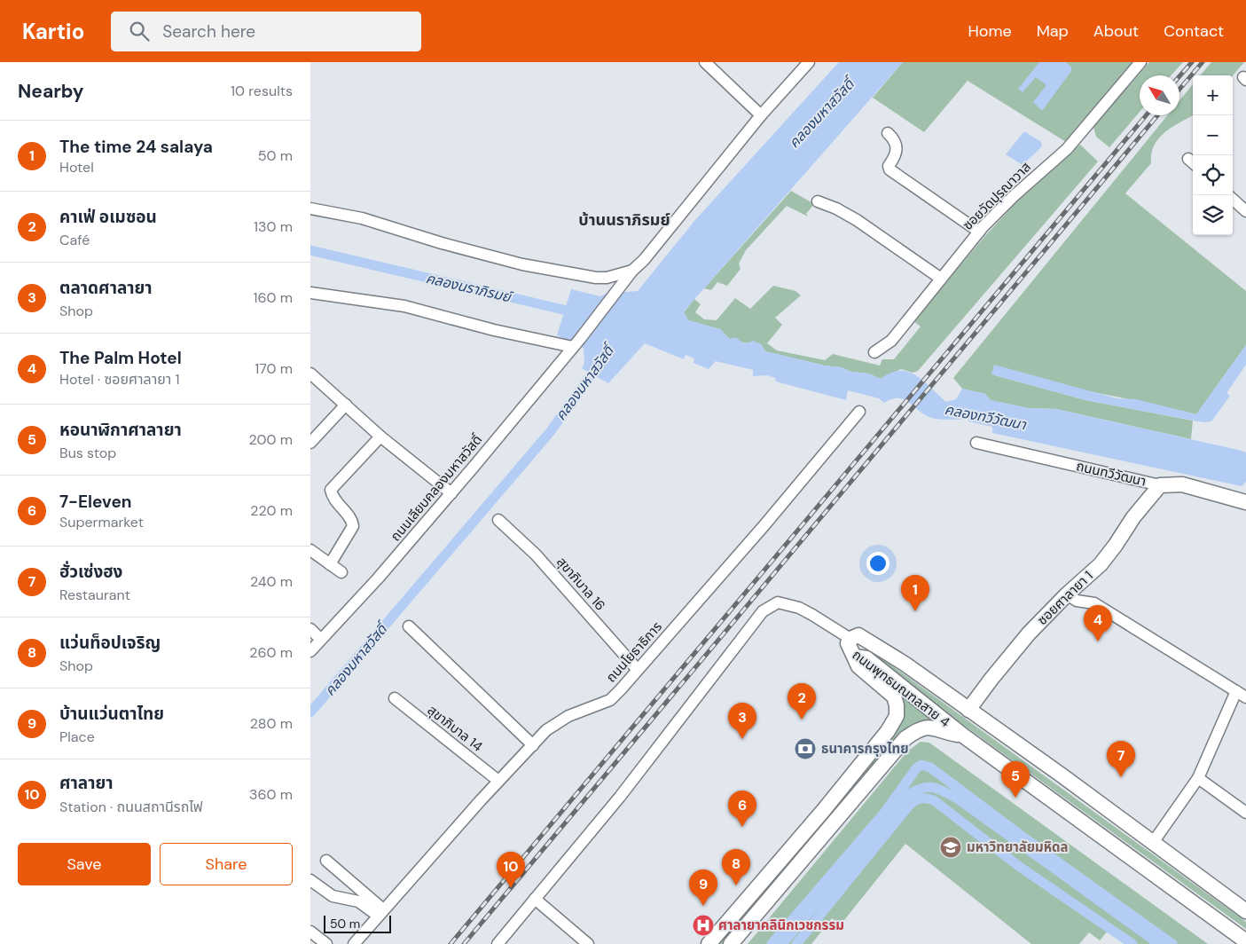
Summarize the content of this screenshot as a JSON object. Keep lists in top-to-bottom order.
{
  "streets": {
    "main road": ["ถนนทวีวัฒนา", "ซอยศาลายา 1", "ถนนพุทธมณฑลสาย 4"],
    "street": [
      "ซอยวัดปุรณาวาส",
      "ถนนเลียบคลองมหาสวัสดิ์",
      "สุขาภิบาล 16",
      "ถนนโยธาธิการ",
      "สุขาภิบาล 14"
    ]
  },
  "crossings": [
    ["ถนนทวีวัฒนา", "ซอยศาลายา 1"],
    ["สุขาภิบาล 16", "ถนนโยธาธิการ"],
    ["ซอยศาลายา 1", "ถนนพุทธมณฑลสาย 4"],
    ["ถนนโยธาธิการ", "สุขาภิบาล 14"]
  ],
  "districts": ["บ้านนราภิรมย์"],
  "water": ["คลองมหาสวัสดิ์", "คลองนราภิรมย์", "คลองทวีวัฒนา"],
  "places": {
    "bank": ["ธนาคารกรุงไทย"],
    "school or university": ["มหาวิทยาลัยมหิดล"],
    "hospital": ["ศาลายาคลินิกเวชกรรม"]
  },
  "scale_bar": "50 m",
  "north": "top left",
  "page": {
    "header": "Kartio",
    "search": "Search here",
    "nav": [
      "Home",
      "Map",
      "About",
      "Contact"
    ],
    "heading": ["Nearby", "10 results"],
    "map_buttons": ["+", "−"],
    "list": [
      {
        "mark": "1",
        "name": "The time 24 salaya",
        "note": "Hotel",
        "value": "50 m"
      },
      {
        "mark": "2",
        "name": "คาเฟ่ อเมซอน",
        "note": "Café",
        "value": "130 m"
      },
      {
        "mark": "3",
        "name": "ตลาดศาลายา",
        "note": "Shop",
        "value": "160 m"
      },
      {
        "mark": "4",
        "name": "The Palm Hotel",
        "note": "Hotel · ซอยศาลายา 1",
        "value": "170 m"
      },
      {
        "mark": "5",
        "name": "หอนาฬิกาศาลายา",
        "note": "Bus stop",
        "value": "200 m"
      },
      {
        "mark": "6",
        "name": "7-Eleven",
        "note": "Supermarket",
        "value": "220 m"
      },
      {
        "mark": "7",
        "name": "ฮั่วเซ่งฮง",
        "note": "Restaurant",
        "value": "240 m"
      },
      {
        "mark": "8",
        "name": "แว่นท็อปเจริญ",
        "note": "Shop",
        "value": "260 m"
      },
      {
        "mark": "9",
        "name": "บ้านแว่นตาไทย",
        "note": "Place",
        "value": "280 m"
      },
      {
        "mark": "10",
        "name": "ศาลายา",
        "note": "Station · ถนนสถานีรถไฟ",
        "value": "360 m"
      }
    ],
    "pins": [
      "1",
      "4",
      "2",
      "3",
      "7",
      "5",
      "6",
      "8",
      "10",
      "9"
    ],
    "buttons": ["Save", "Share"],
    "scale": "50 m"
  }
}
